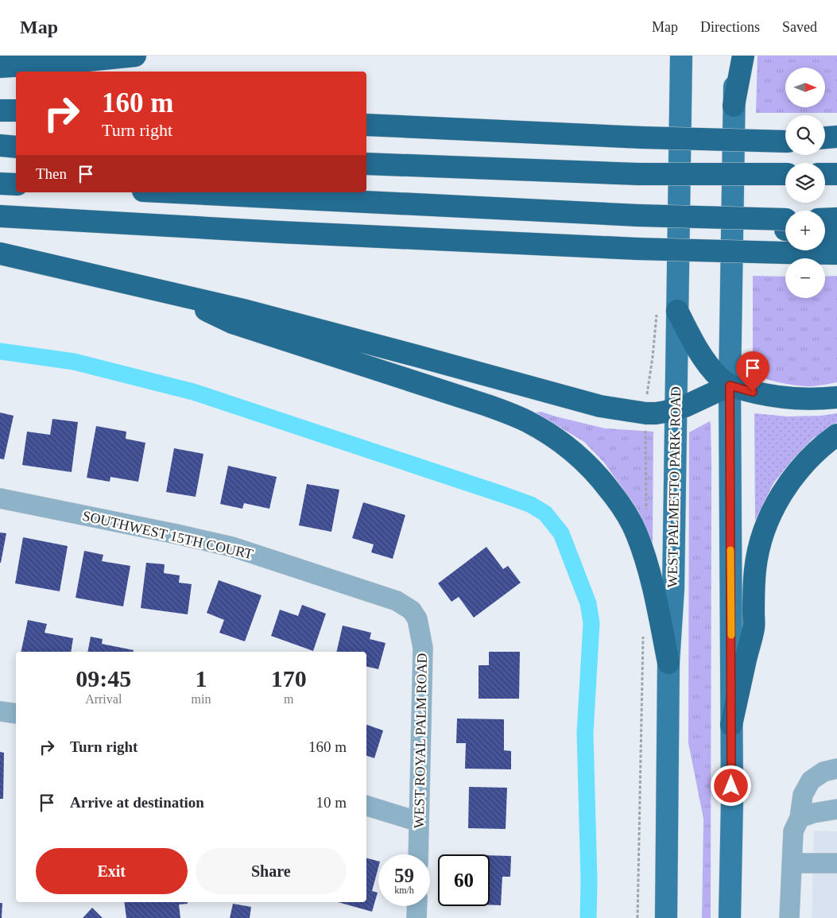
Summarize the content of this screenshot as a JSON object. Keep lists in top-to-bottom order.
{
  "streets": {
    "main road": ["WEST PALMETTO PARK ROAD"],
    "street": ["SOUTHWEST 15TH COURT", "WEST ROYAL PALM ROAD"]
  },
  "crossings": [
    ["SOUTHWEST 15TH COURT", "WEST ROYAL PALM ROAD"]
  ],
  "north": "right",
  "page": {
    "header": "Map",
    "nav": ["Map", "Directions", "Saved"],
    "map_buttons": ["+", "−"],
    "turn": ["160 m", "Turn right"],
    "then": "Then",
    "eta": [
      "09:45",
      "Arrival",
      "1",
      "min",
      "170",
      "m"
    ],
    "list": [
      {
        "name": "Turn right",
        "value": "160 m"
      },
      {
        "name": "Arrive at destination",
        "value": "10 m"
      }
    ],
    "buttons": ["Exit", "Share"],
    "speed": "59 km/h",
    "limit": "60"
  }
}
